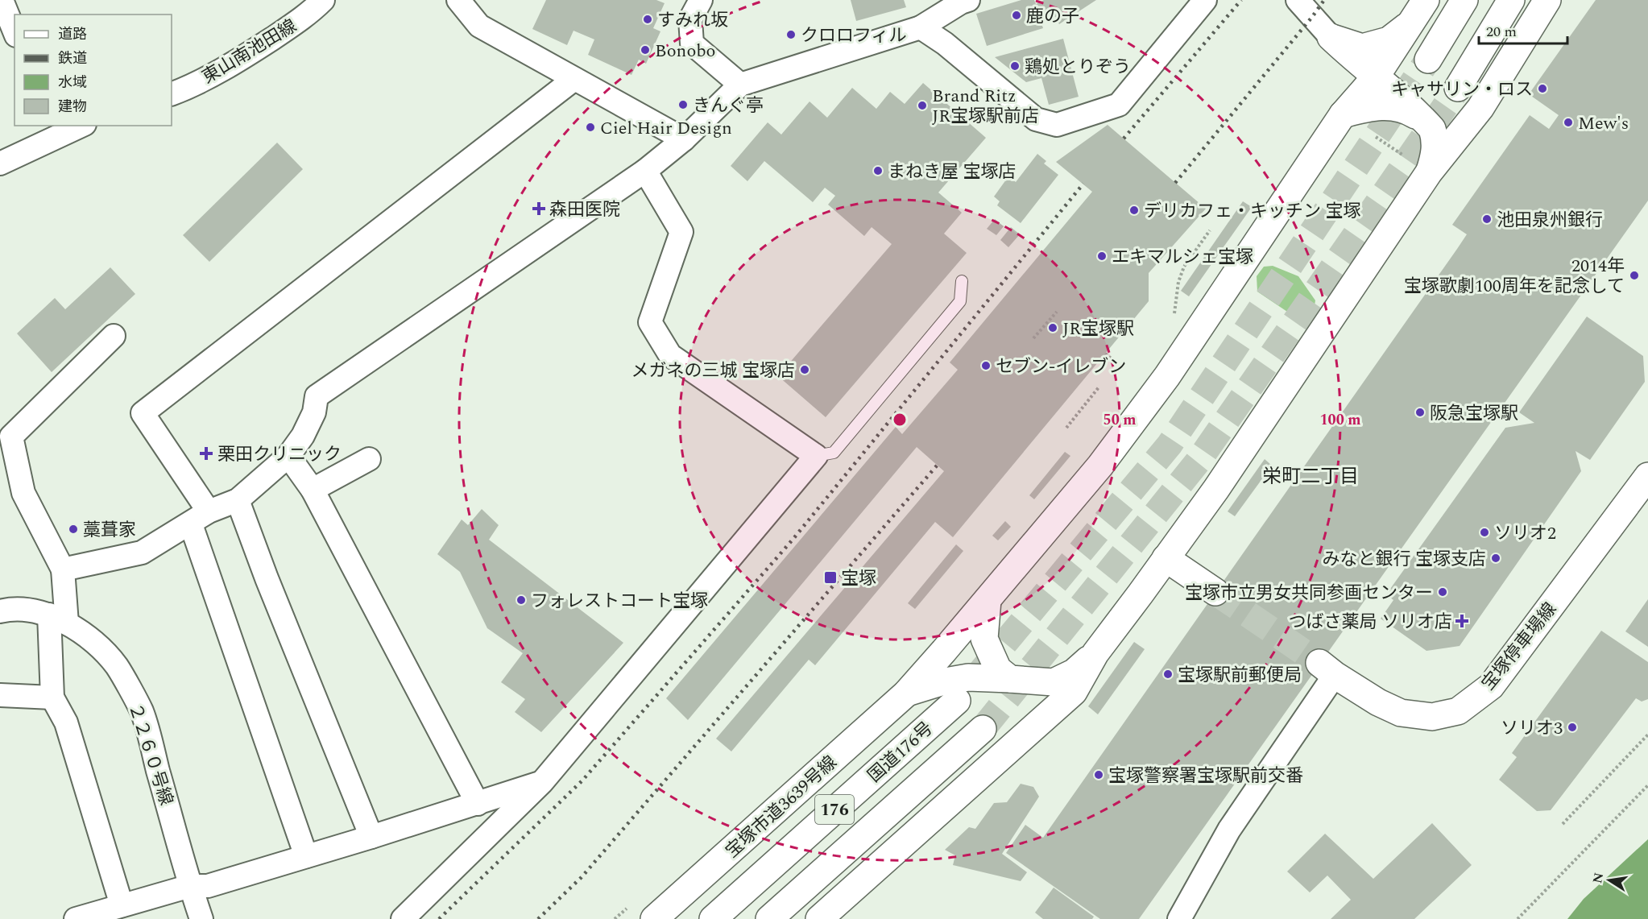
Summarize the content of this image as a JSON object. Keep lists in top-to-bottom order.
{
  "streets": {
    "main road": [
      "宝塚停車場線",
      "国道176号",
      "宝塚市道3639号線",
      "176"
    ],
    "street": ["東山南池田線", "２２６０号線"]
  },
  "districts": ["栄町二丁目"],
  "places": {
    "other": [
      "鹿の子",
      "すみれ坂",
      "クロロフィル",
      "Bonobo",
      "鶏処とりぞう",
      "キャサリン・ロス",
      "きんぐ亭",
      "Brand Ritz JR宝塚駅前店",
      "Mew's",
      "Ciel Hair Design",
      "まねき屋 宝塚店",
      "デリカフェ・キッチン 宝塚",
      "池田泉州銀行",
      "エキマルシェ宝塚",
      "2014年 宝塚歌劇100周年を記念して",
      "JR宝塚駅",
      "セブン-イレブン",
      "メガネの三城 宝塚店",
      "阪急宝塚駅",
      "藁葺家",
      "ソリオ2",
      "みなと銀行 宝塚支店",
      "宝塚市立男女共同参画センター",
      "フォレストコート宝塚",
      "宝塚駅前郵便局",
      "ソリオ3",
      "宝塚警察署宝塚駅前交番"
    ],
    "health": ["森田医院", "栗田クリニック", "つばさ薬局 ソリオ店"],
    "transit": ["宝塚"]
  },
  "legend": [
    "道路",
    "鉄道",
    "水域",
    "建物"
  ],
  "scale_bar": "20 m",
  "north": "left",
  "rings": ["50 m", "100 m"]
}
